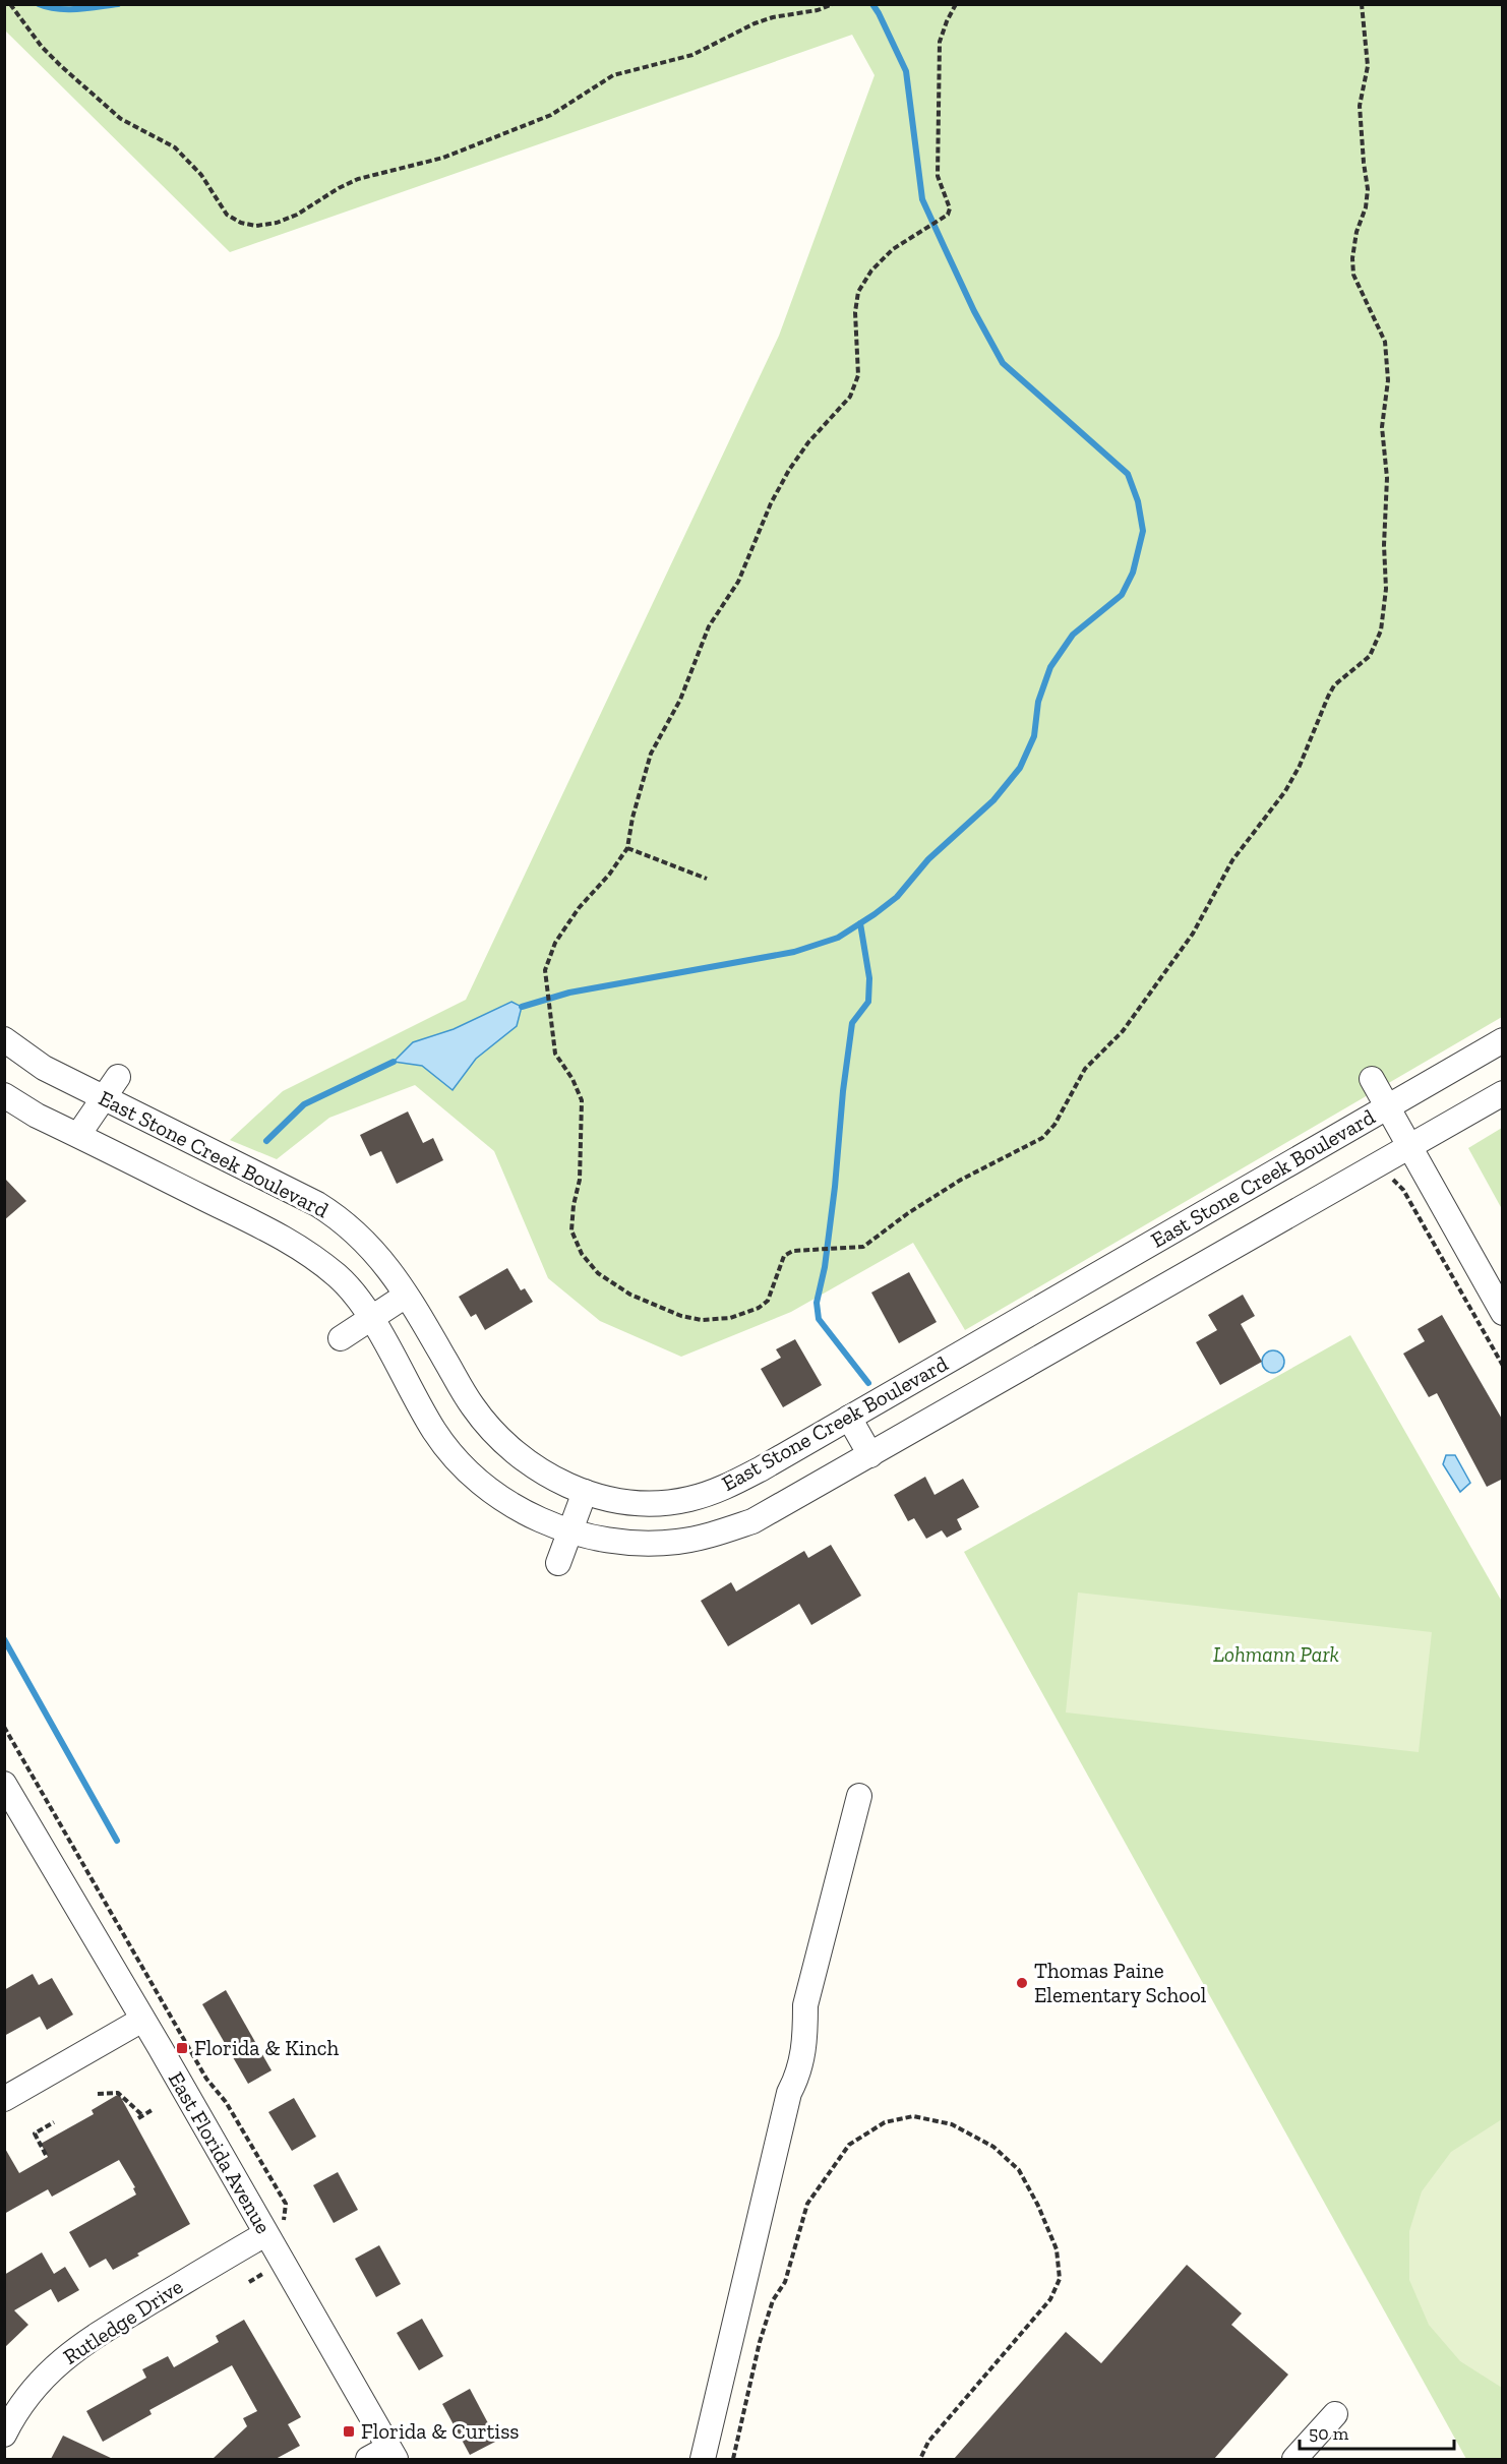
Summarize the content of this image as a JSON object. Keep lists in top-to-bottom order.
{
  "streets": {
    "street": ["East Stone Creek Boulevard", "East Florida Avenue", "Rutledge Drive"]
  },
  "crossings": [
    ["East Florida Avenue", "Rutledge Drive"]
  ],
  "parks": ["Lohmann Park"],
  "places": {
    "other": ["Thomas Paine Elementary School"],
    "transit": ["Florida & Kinch", "Florida & Curtiss"]
  },
  "scale_bar": "50 m"
}
